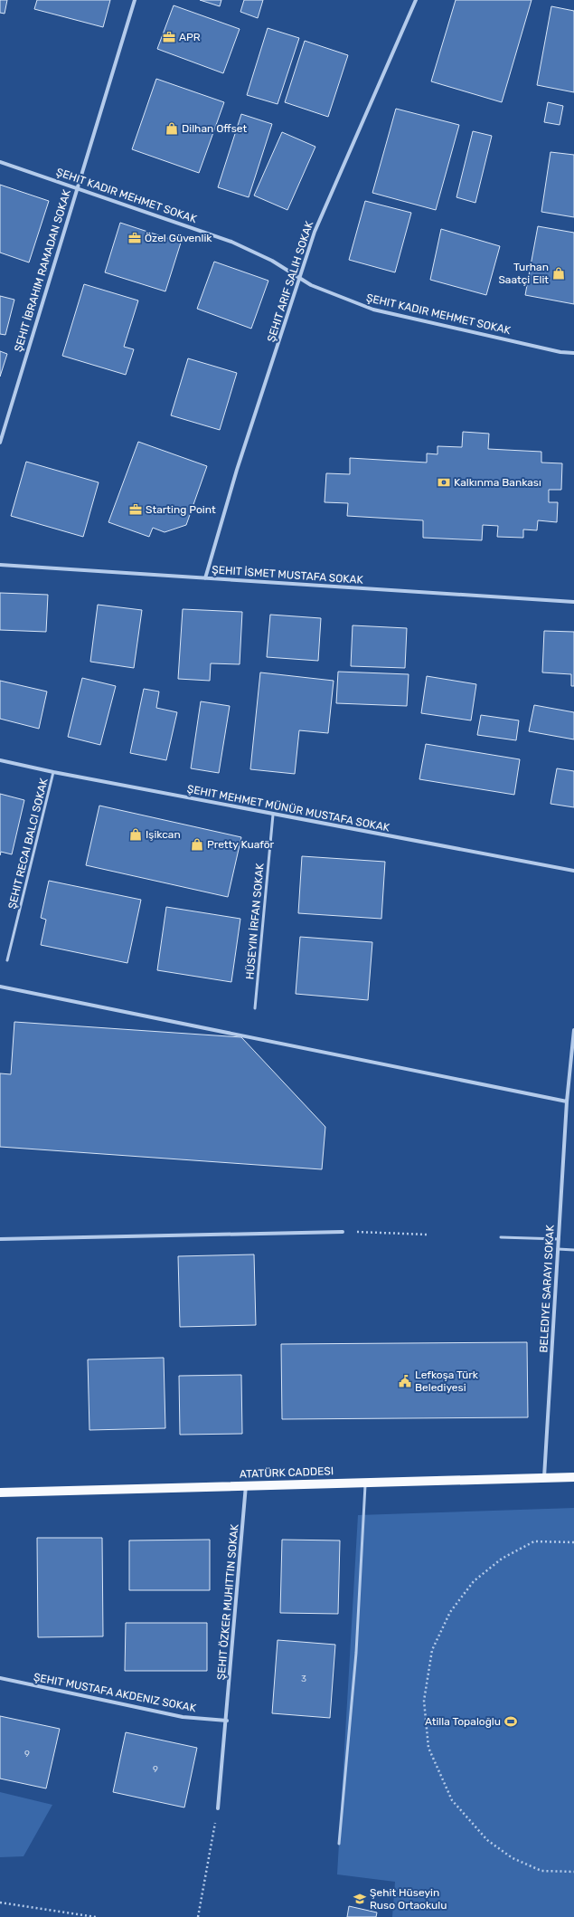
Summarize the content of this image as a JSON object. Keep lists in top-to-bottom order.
{
  "streets": {
    "main road": ["ATATÜRK CADDESI"],
    "street": [
      "ŞEHIT KADIR MEHMET SOKAK",
      "ŞEHIT İBRAHIM RAMADAN SOKAK",
      "ŞEHIT ARIF SALIH SOKAK",
      "ŞEHIT İSMET MUSTAFA SOKAK",
      "ŞEHIT MEHMET MÜNÜR MUSTAFA SOKAK",
      "ŞEHIT ÖZKER MUHITTIN SOKAK",
      "ŞEHIT MUSTAFA AKDENIZ SOKAK"
    ],
    "lane": ["HÜSEYIN İRFAN SOKAK"]
  },
  "crossings": [
    ["ŞEHIT KADIR MEHMET SOKAK", "ŞEHIT İBRAHIM RAMADAN SOKAK"],
    ["ŞEHIT KADIR MEHMET SOKAK", "ŞEHIT ARIF SALIH SOKAK"],
    ["ŞEHIT ARIF SALIH SOKAK", "ŞEHIT İSMET MUSTAFA SOKAK"],
    ["ŞEHIT MEHMET MÜNÜR MUSTAFA SOKAK", "HÜSEYIN İRFAN SOKAK"],
    ["ATATÜRK CADDESI", "ŞEHIT ÖZKER MUHITTIN SOKAK"],
    ["ŞEHIT ÖZKER MUHITTIN SOKAK", "ŞEHIT MUSTAFA AKDENIZ SOKAK"]
  ],
  "places": {
    "office": ["APR", "Özel Güvenlik", "Starting Point"],
    "shop": [
      "Dilhan Offset",
      "Turhan Saatçi Elit",
      "Işikcan",
      "Pretty Kuaför"
    ],
    "bank": ["Kalkınma Bankası"],
    "public building": ["Lefkoşa Türk Belediyesi"],
    "sports": ["Atilla Topaloğlu"],
    "school or university": ["Şehit Hüseyin Ruso Ortaokulu"]
  },
  "house_numbers": ["3", "9", "9"]
}
